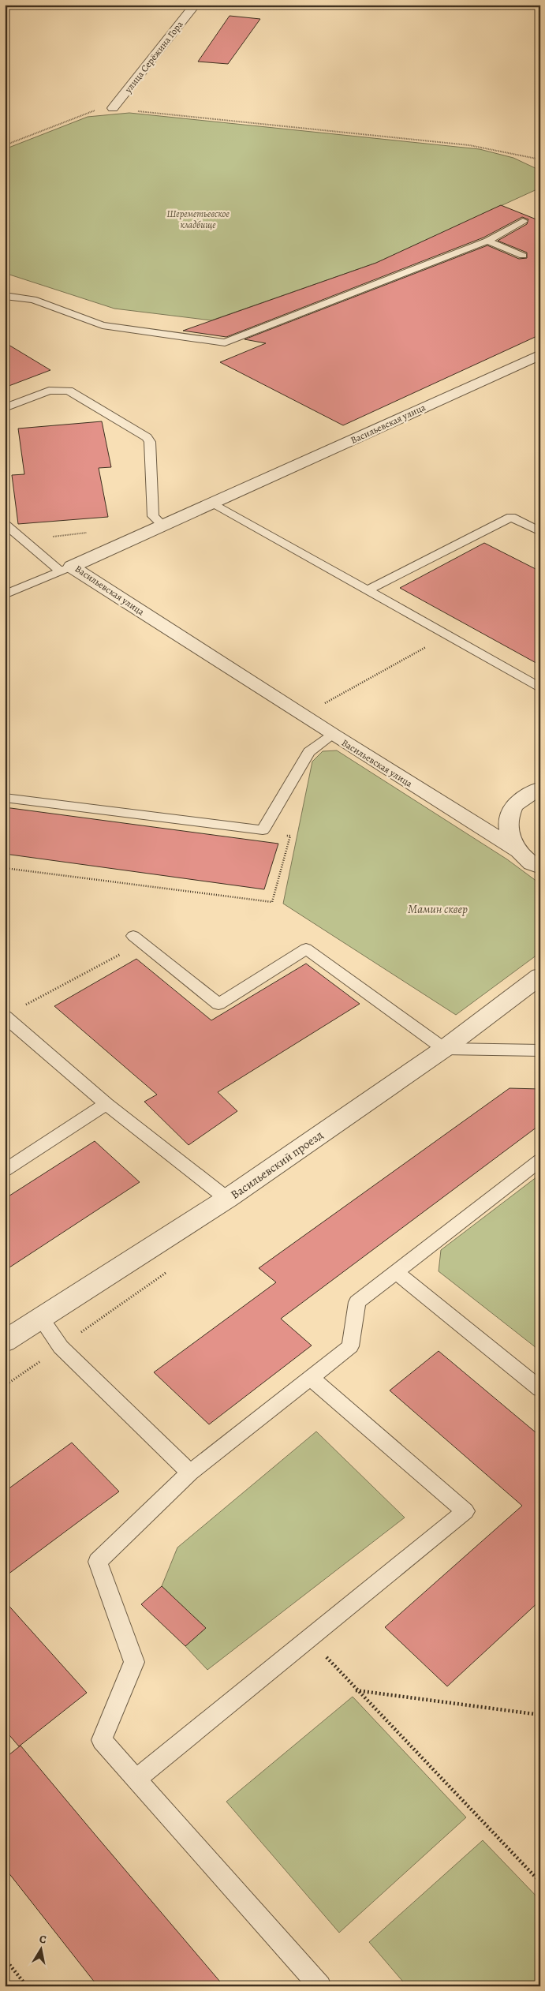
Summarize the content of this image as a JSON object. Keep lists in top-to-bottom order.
{
  "streets": {
    "street": ["улица Серёжина Гора", "Васильевская улица", "Васильевский проезд"]
  },
  "parks": ["Шереметьевское кладбище", "Мамин сквер"],
  "north": "top"
}
